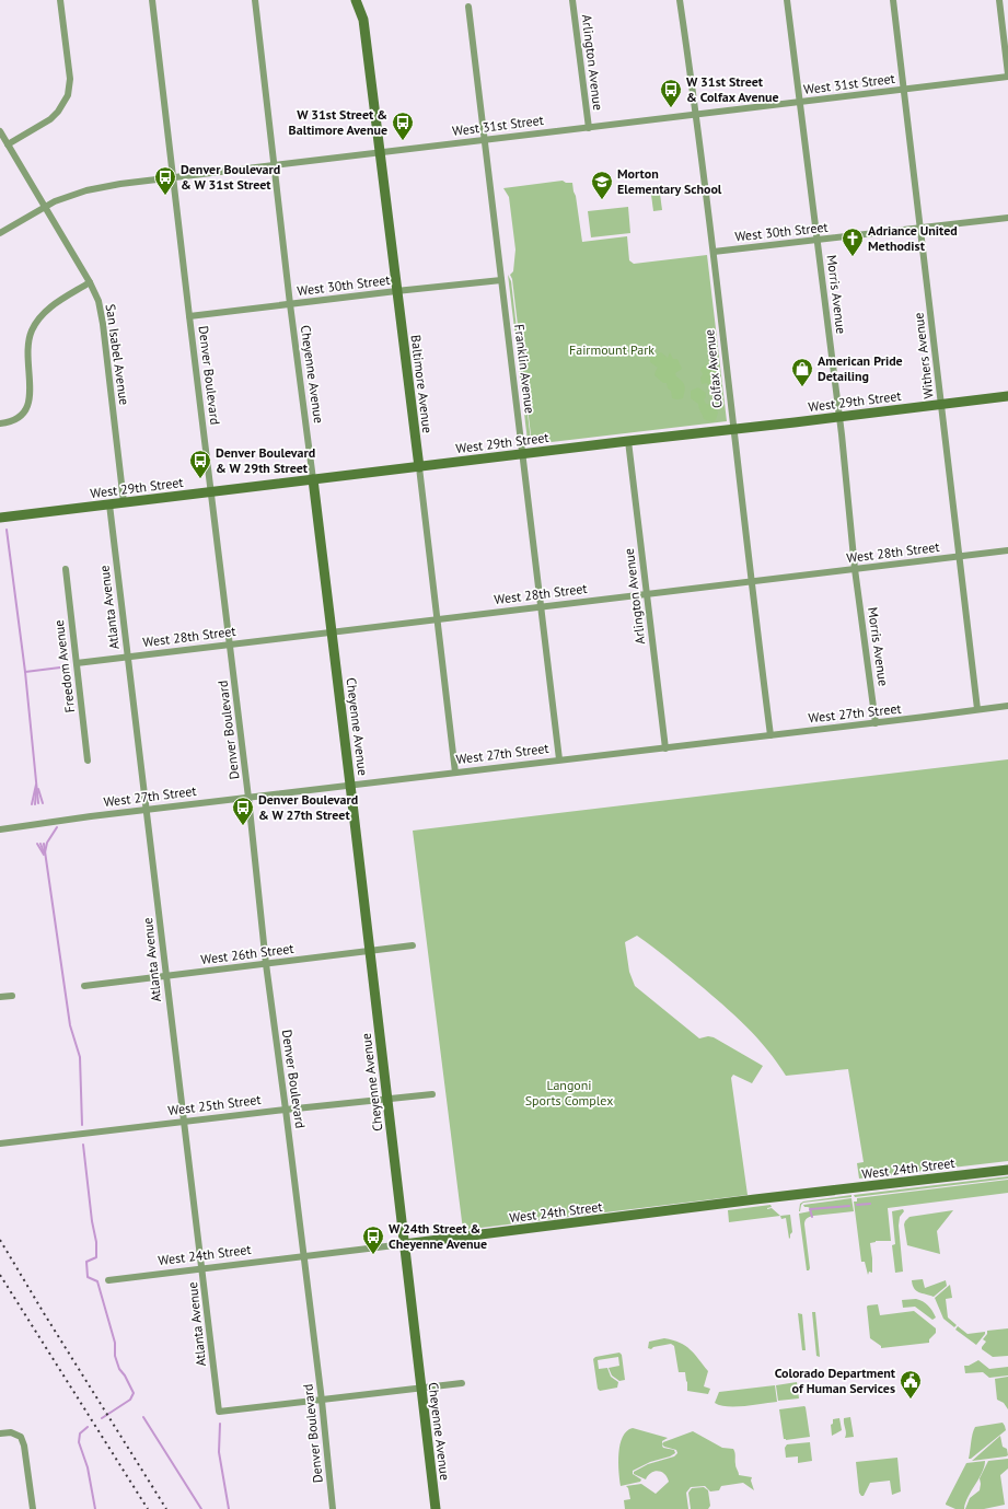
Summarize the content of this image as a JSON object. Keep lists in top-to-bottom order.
{
  "streets": {
    "street": [
      "Arlington Avenue",
      "West 31st Street",
      "West 30th Street",
      "Morris Avenue",
      "San Isabel Avenue",
      "Withers Avenue",
      "Franklin Avenue",
      "Colfax Avenue",
      "Cheyenne Avenue",
      "Denver Boulevard",
      "Baltimore Avenue",
      "West 29th Street",
      "West 28th Street",
      "Atlanta Avenue",
      "Freedom Avenue",
      "West 27th Street",
      "West 26th Street",
      "West 25th Street",
      "West 24th Street"
    ]
  },
  "crossings": [
    ["Arlington Avenue", "West 31st Street"],
    ["Arlington Avenue", "West 29th Street"],
    ["Arlington Avenue", "West 28th Street"],
    ["Arlington Avenue", "West 27th Street"],
    ["West 31st Street", "Morris Avenue"],
    ["West 31st Street", "San Isabel Avenue"],
    ["West 31st Street", "Withers Avenue"],
    ["West 31st Street", "Franklin Avenue"],
    ["West 31st Street", "Colfax Avenue"],
    ["West 31st Street", "Cheyenne Avenue"],
    ["West 31st Street", "Denver Boulevard"],
    ["West 31st Street", "Baltimore Avenue"],
    ["West 30th Street", "Morris Avenue"],
    ["West 30th Street", "Withers Avenue"],
    ["West 30th Street", "Franklin Avenue"],
    ["West 30th Street", "Colfax Avenue"],
    ["West 30th Street", "Cheyenne Avenue"],
    ["West 30th Street", "Denver Boulevard"],
    ["West 30th Street", "Baltimore Avenue"],
    ["Morris Avenue", "West 29th Street"],
    ["Morris Avenue", "West 28th Street"],
    ["Morris Avenue", "West 27th Street"],
    ["San Isabel Avenue", "West 29th Street"],
    ["Withers Avenue", "West 29th Street"],
    ["Withers Avenue", "West 28th Street"],
    ["Withers Avenue", "West 27th Street"],
    ["Franklin Avenue", "West 29th Street"],
    ["Franklin Avenue", "West 28th Street"],
    ["Franklin Avenue", "West 27th Street"],
    ["Colfax Avenue", "West 29th Street"],
    ["Colfax Avenue", "West 28th Street"],
    ["Colfax Avenue", "West 27th Street"],
    ["Cheyenne Avenue", "West 29th Street"],
    ["Cheyenne Avenue", "West 28th Street"],
    ["Cheyenne Avenue", "West 27th Street"],
    ["Cheyenne Avenue", "West 26th Street"],
    ["Cheyenne Avenue", "West 25th Street"],
    ["Cheyenne Avenue", "West 24th Street"],
    ["Denver Boulevard", "West 29th Street"],
    ["Denver Boulevard", "West 28th Street"],
    ["Denver Boulevard", "Atlanta Avenue"],
    ["Denver Boulevard", "West 27th Street"],
    ["Denver Boulevard", "West 26th Street"],
    ["Denver Boulevard", "West 25th Street"],
    ["Denver Boulevard", "West 24th Street"],
    ["Baltimore Avenue", "West 29th Street"],
    ["Baltimore Avenue", "West 28th Street"],
    ["Baltimore Avenue", "West 27th Street"],
    ["West 29th Street", "Atlanta Avenue"],
    ["West 28th Street", "Atlanta Avenue"],
    ["West 28th Street", "Freedom Avenue"],
    ["Atlanta Avenue", "West 27th Street"],
    ["Atlanta Avenue", "West 26th Street"],
    ["Atlanta Avenue", "West 25th Street"],
    ["Atlanta Avenue", "West 24th Street"]
  ],
  "parks": ["Fairmount Park", "Langoni Sports Complex"],
  "places": {
    "bus stop": [
      "W 31st Street & Colfax Avenue",
      "W 31st Street & Baltimore Avenue",
      "Denver Boulevard & W 31st Street",
      "Denver Boulevard & W 29th Street",
      "Denver Boulevard & W 27th Street",
      "W 24th Street & Cheyenne Avenue"
    ],
    "school or university": ["Morton Elementary School"],
    "church": ["Adriance United Methodist"],
    "shop": ["American Pride Detailing"],
    "public building": ["Colorado Department of Human Services"]
  }
}
